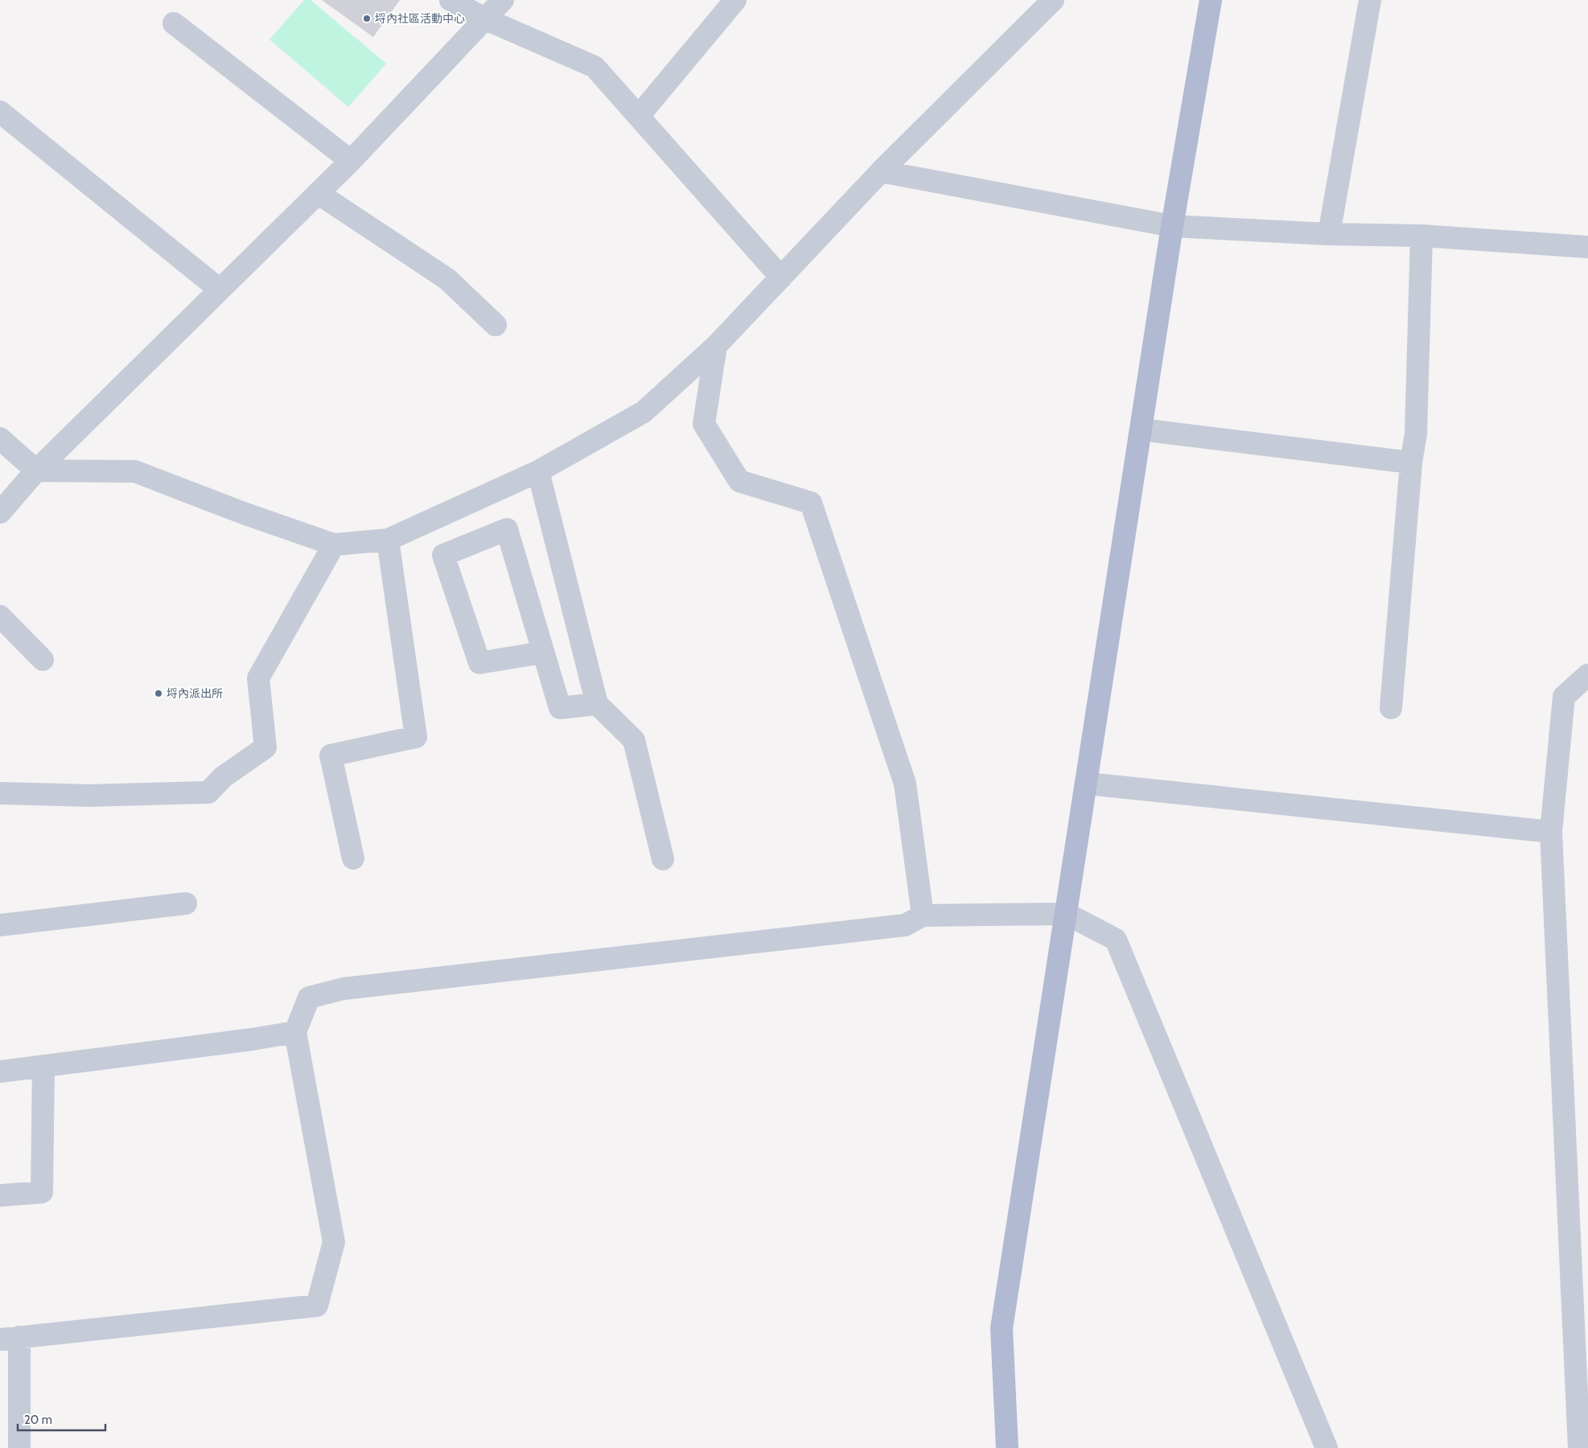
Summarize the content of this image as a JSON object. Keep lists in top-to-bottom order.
{
  "places": ["埒內社區活動中心", "埒內派出所"],
  "scale_bar": "20 m"
}
